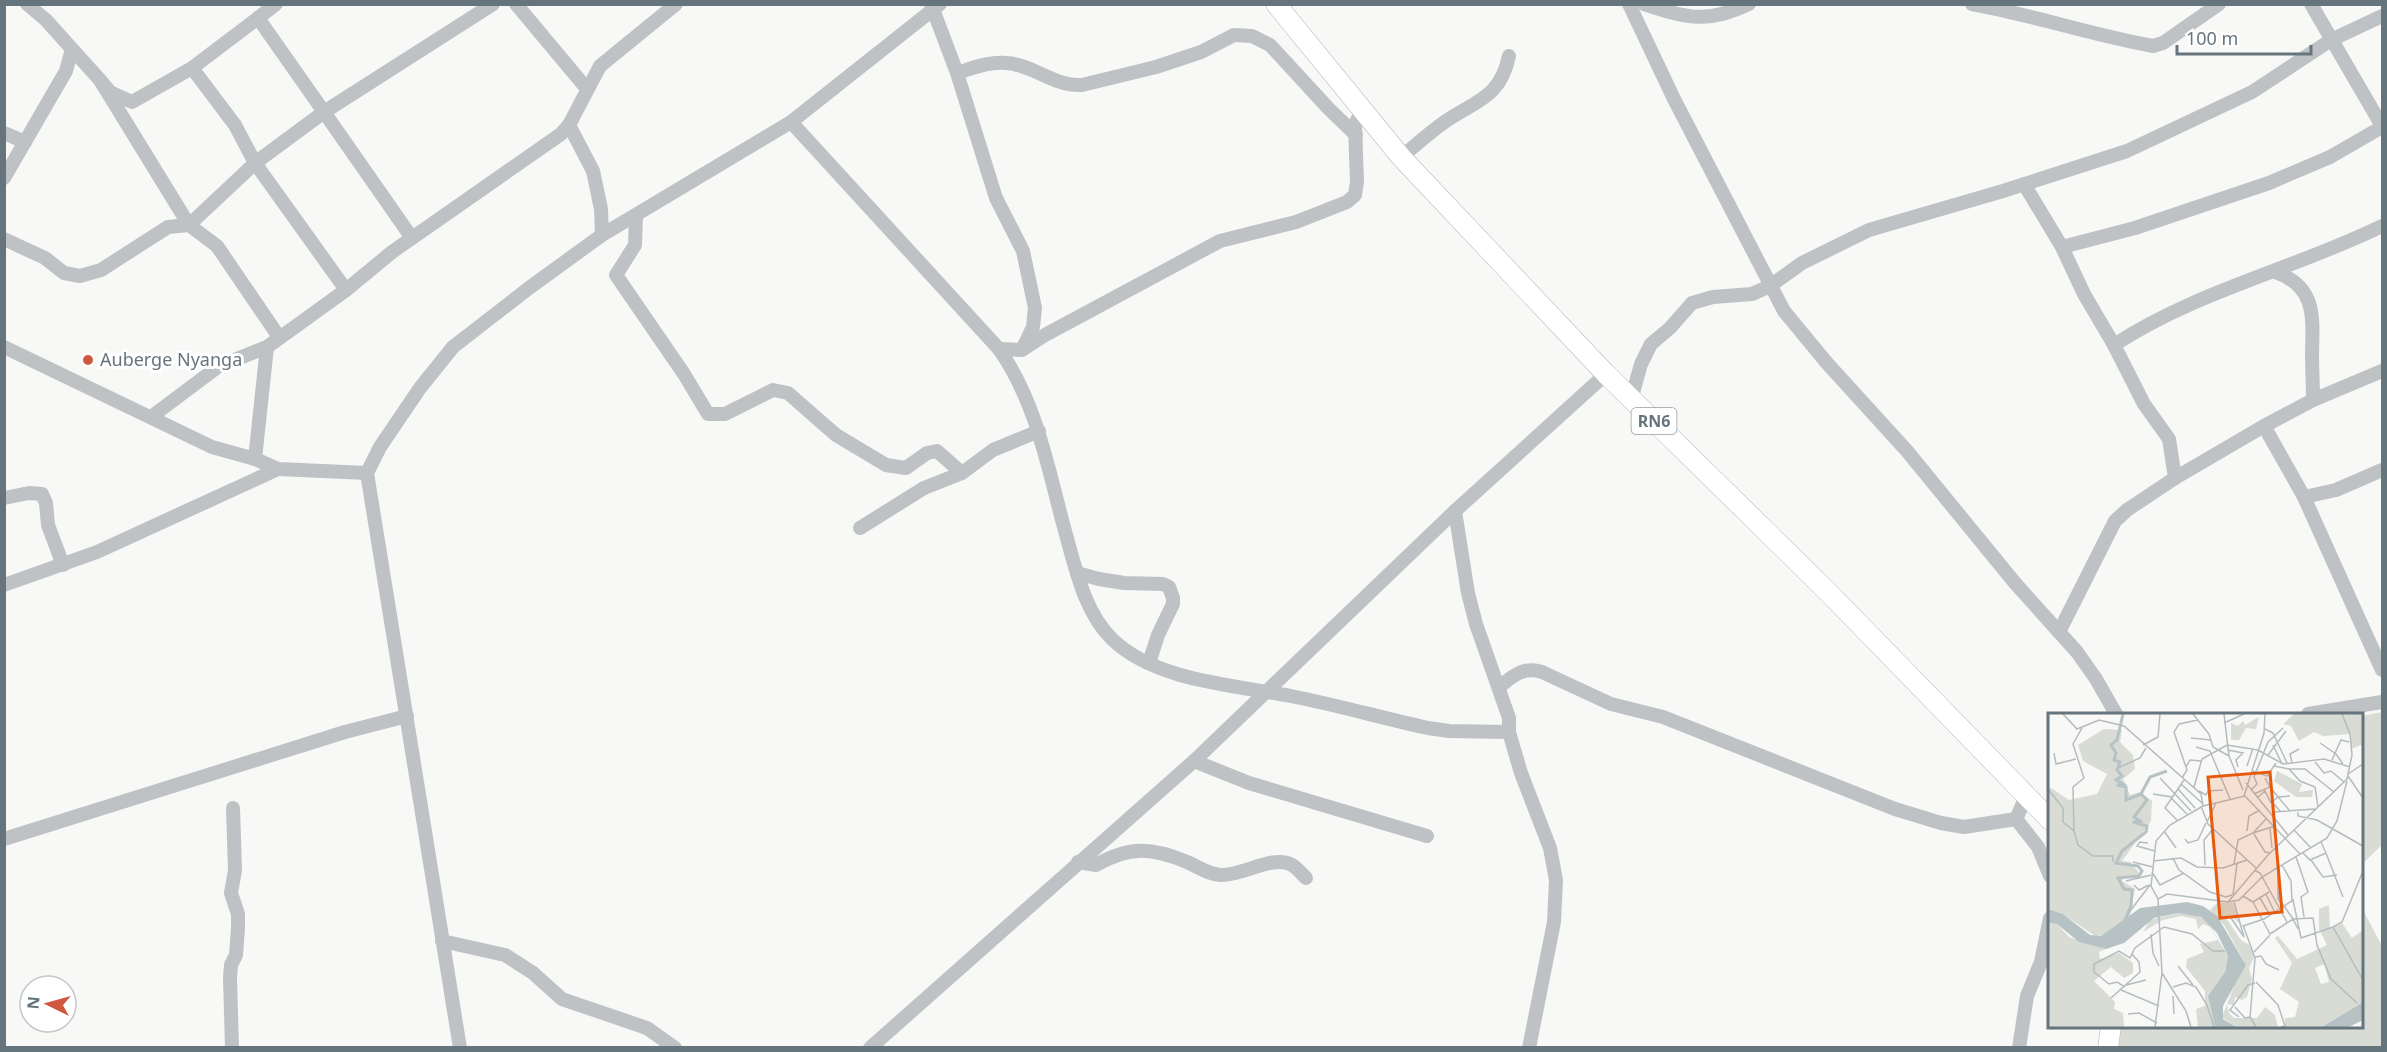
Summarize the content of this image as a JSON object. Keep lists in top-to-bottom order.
{
  "streets": {
    "highway": ["RN6"]
  },
  "places": ["Auberge Nyanga"],
  "scale_bar": "100 m",
  "north": "left"
}
